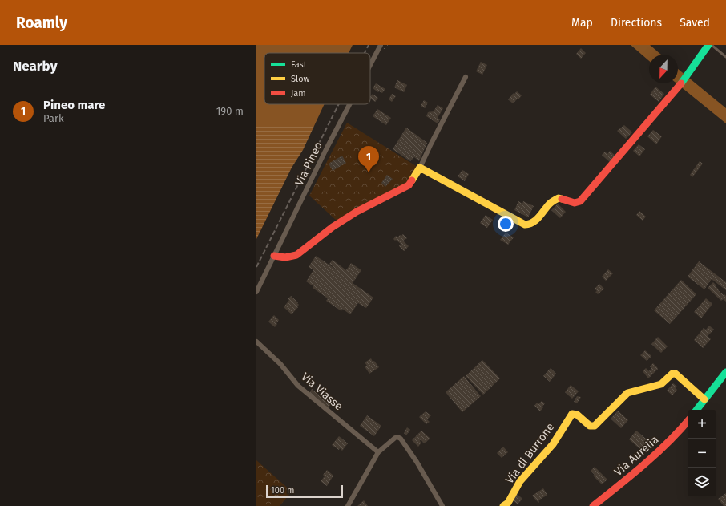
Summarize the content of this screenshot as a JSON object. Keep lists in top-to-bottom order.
{
  "streets": {
    "street": [
      "Via Pineo",
      "Via Viasse",
      "Via di Burrone",
      "Via Aurelia"
    ]
  },
  "legend": ["Fast", "Slow", "Jam"],
  "scale_bar": "100 m",
  "north": "bottom",
  "page": {
    "header": "Roamly",
    "nav": ["Map", "Directions", "Saved"],
    "heading": "Nearby",
    "list": [
      {
        "mark": "1",
        "name": "Pineo mare",
        "note": "Park",
        "value": "190 m"
      }
    ],
    "pins": "1",
    "map_buttons": ["+", "−"],
    "scale": "100 m"
  }
}
